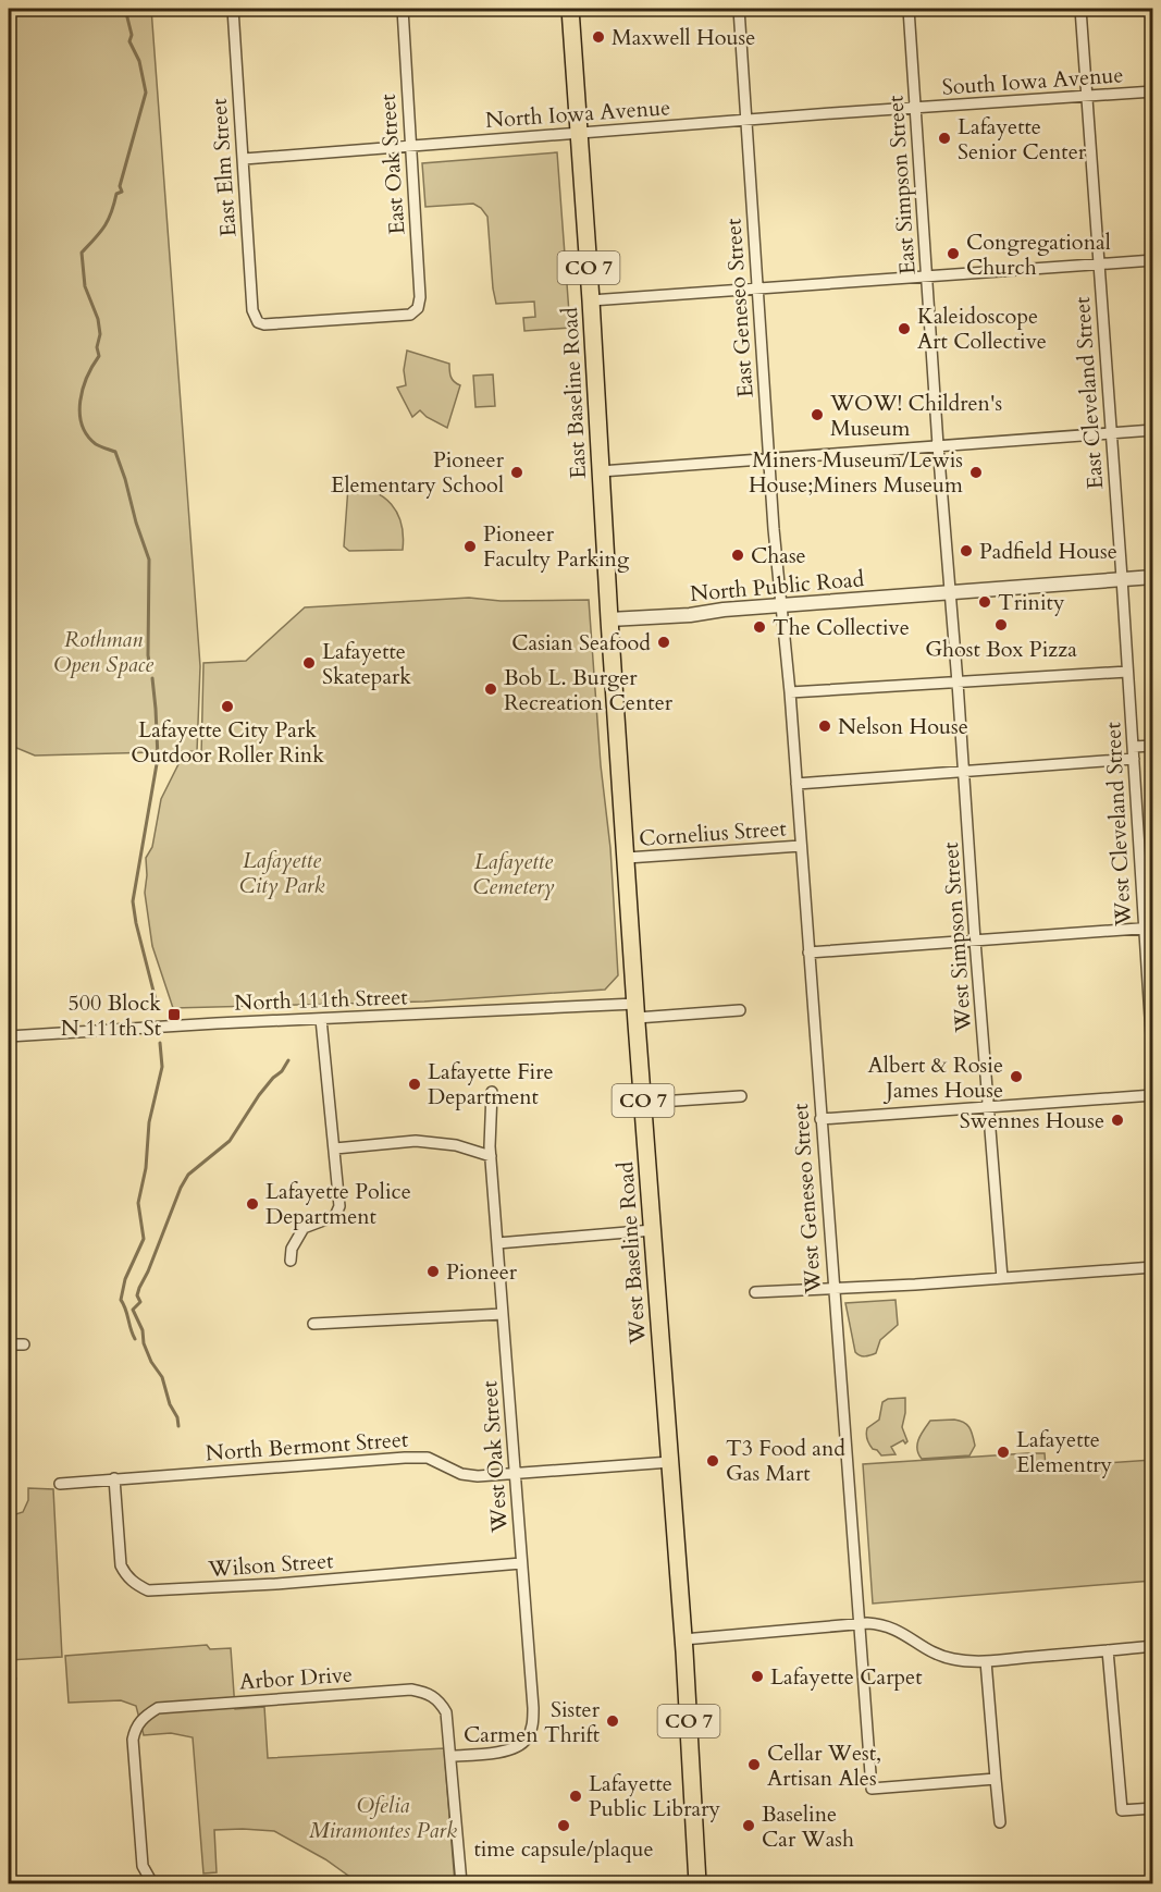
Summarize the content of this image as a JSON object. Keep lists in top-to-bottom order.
{
  "streets": {
    "main road": ["CO 7", "East Baseline Road", "West Baseline Road"],
    "street": [
      "South Iowa Avenue",
      "North Iowa Avenue",
      "East Oak Street",
      "East Elm Street",
      "East Simpson Street",
      "East Geneseo Street",
      "East Cleveland Street",
      "North Public Road",
      "West Cleveland Street",
      "Cornelius Street",
      "West Simpson Street",
      "North 111th Street",
      "West Geneseo Street",
      "North Bermont Street",
      "West Oak Street",
      "Wilson Street",
      "Arbor Drive"
    ]
  },
  "crossings": [
    ["South Iowa Avenue", "North Iowa Avenue"],
    ["South Iowa Avenue", "East Simpson Street"],
    ["South Iowa Avenue", "East Cleveland Street"],
    ["North Iowa Avenue", "East Oak Street"],
    ["North Iowa Avenue", "East Elm Street"],
    ["North Iowa Avenue", "East Simpson Street"],
    ["North Iowa Avenue", "East Geneseo Street"],
    ["North Iowa Avenue", "East Baseline Road"],
    ["East Oak Street", "East Elm Street"],
    ["East Simpson Street", "North Public Road"],
    ["East Simpson Street", "West Simpson Street"],
    ["East Geneseo Street", "North Public Road"],
    ["East Geneseo Street", "West Geneseo Street"],
    ["East Baseline Road", "North Public Road"],
    ["East Baseline Road", "West Baseline Road"],
    ["East Cleveland Street", "North Public Road"],
    ["East Cleveland Street", "West Cleveland Street"],
    ["North Public Road", "West Cleveland Street"],
    ["North Public Road", "West Simpson Street"],
    ["North Public Road", "West Geneseo Street"],
    ["North Public Road", "West Baseline Road"],
    ["Cornelius Street", "West Geneseo Street"],
    ["Cornelius Street", "West Baseline Road"],
    ["North 111th Street", "West Baseline Road"],
    ["West Baseline Road", "North Bermont Street"],
    ["North Bermont Street", "West Oak Street"],
    ["North Bermont Street", "Wilson Street"],
    ["West Oak Street", "Wilson Street"],
    ["West Oak Street", "Arbor Drive"]
  ],
  "parks": [
    "Rothman Open Space",
    "Lafayette City Park",
    "Lafayette Cemetery",
    "Ofelia Miramontes Park"
  ],
  "places": {
    "other": [
      "Maxwell House",
      "Lafayette Senior Center",
      "Congregational Church",
      "Kaleidoscope Art Collective",
      "WOW! Children's Museum",
      "Pioneer Elementary School",
      "Miners Museum/Lewis House;Miners Museum",
      "Pioneer Faculty Parking",
      "Padfield House",
      "Chase",
      "Trinity",
      "Ghost Box Pizza",
      "The Collective",
      "Casian Seafood",
      "Lafayette Skatepark",
      "Bob L. Burger Recreation Center",
      "Lafayette City Park Outdoor Roller Rink",
      "Nelson House",
      "Albert & Rosie James House",
      "Lafayette Fire Department",
      "Swennes House",
      "Lafayette Police Department",
      "Pioneer",
      "Lafayette Elementry",
      "T3 Food and Gas Mart",
      "Lafayette Carpet",
      "Sister Carmen Thrift",
      "Cellar West, Artisan Ales",
      "Lafayette Public Library",
      "time capsule/plaque",
      "Baseline Car Wash"
    ],
    "transit": ["500 Block N 111th St"]
  }
}
